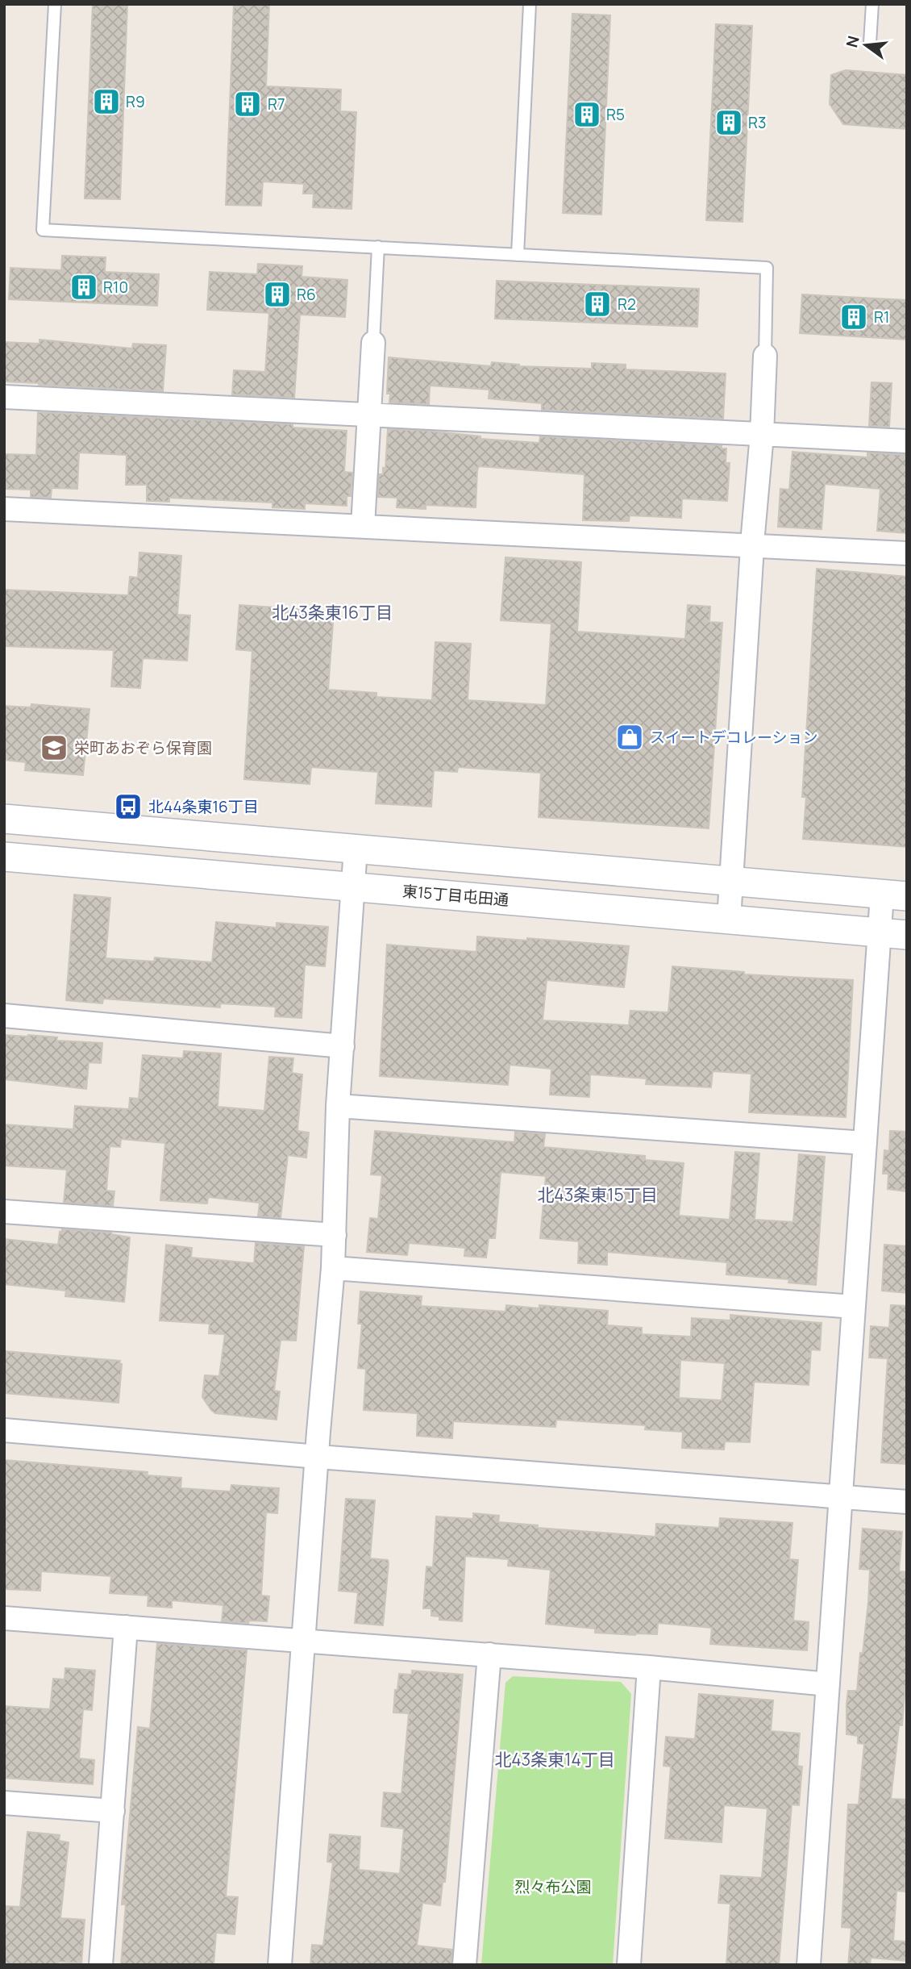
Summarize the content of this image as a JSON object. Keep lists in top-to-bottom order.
{
  "streets": {
    "street": ["東15丁目屯田通"]
  },
  "districts": ["北43条東16丁目", "北43条東15丁目", "北43条東14丁目"],
  "parks": ["烈々布公園"],
  "places": {
    "building": [
      "R9",
      "R7",
      "R5",
      "R3",
      "R10",
      "R6",
      "R2",
      "R1"
    ],
    "shop": ["スイートデコレーション"],
    "school or university": ["栄町あおぞら保育園"],
    "bus stop": ["北44条東16丁目"]
  },
  "north": "left"
}
